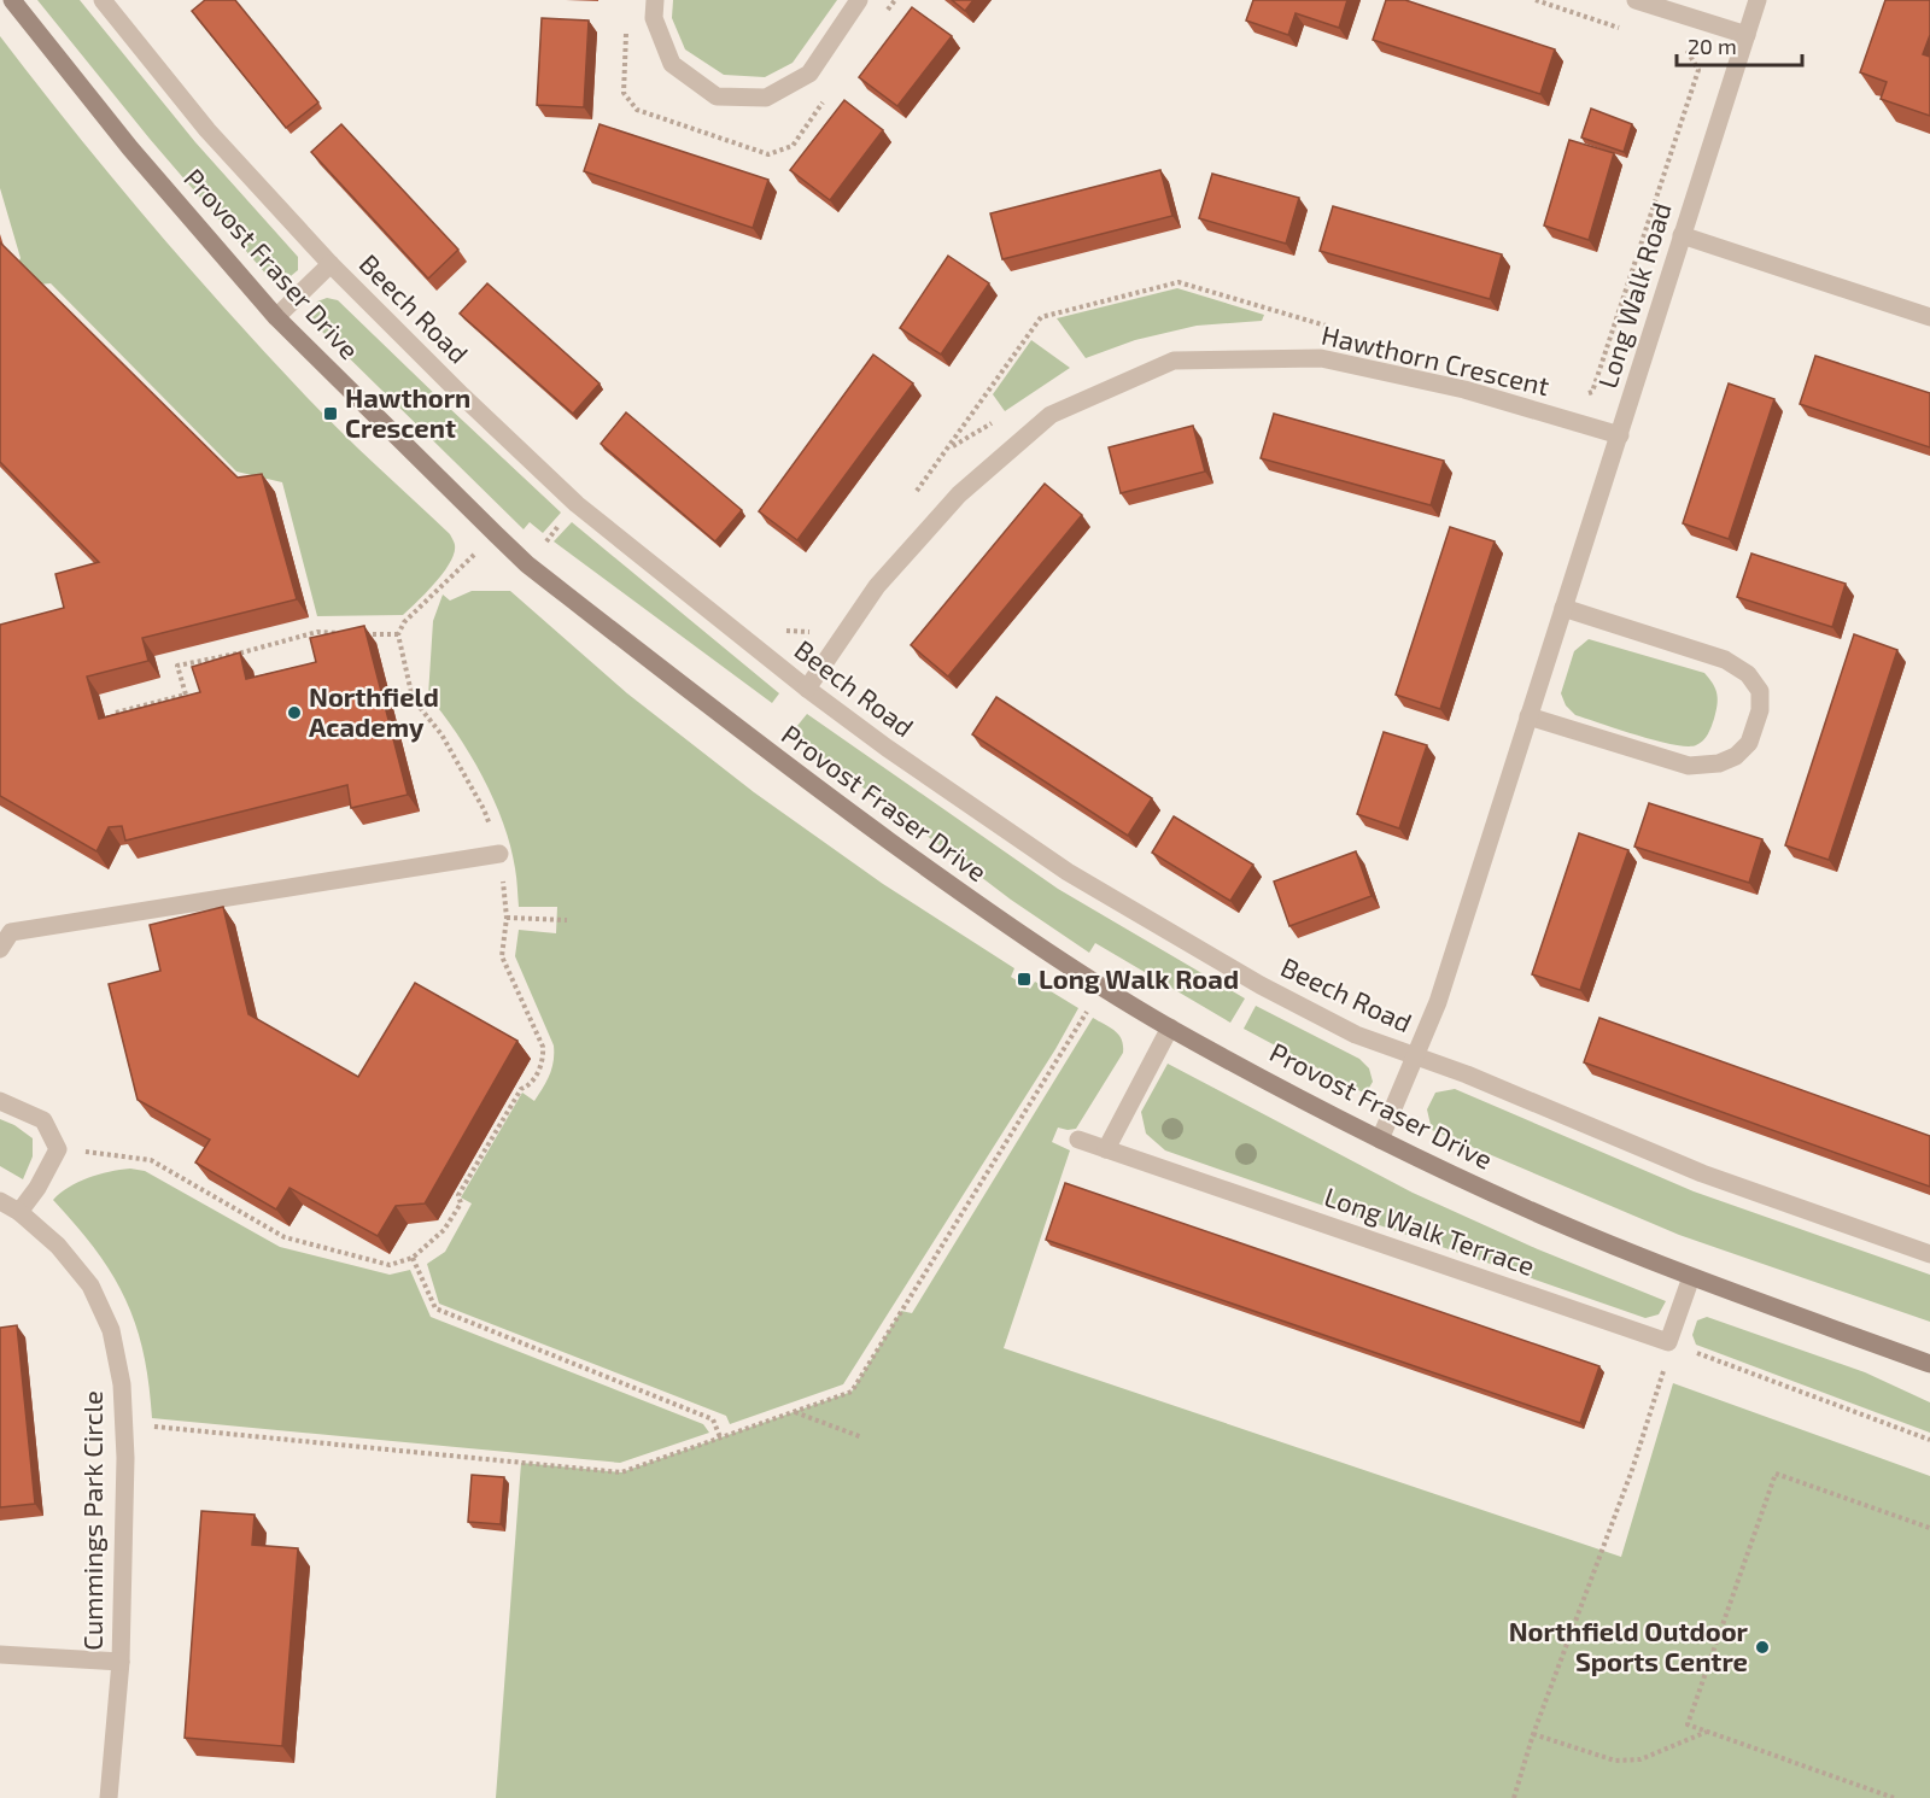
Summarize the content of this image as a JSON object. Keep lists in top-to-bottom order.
{
  "streets": {
    "street": [
      "Provost Fraser Drive",
      "Long Walk Road",
      "Beech Road",
      "Hawthorn Crescent",
      "Long Walk Terrace",
      "Cummings Park Circle"
    ]
  },
  "crossings": [
    ["Provost Fraser Drive", "Long Walk Road"],
    ["Provost Fraser Drive", "Beech Road"],
    ["Long Walk Road", "Beech Road"],
    ["Long Walk Road", "Hawthorn Crescent"],
    ["Beech Road", "Hawthorn Crescent"]
  ],
  "places": {
    "transit": ["Hawthorn Crescent", "Long Walk Road"],
    "other": ["Northfield Academy", "Northfield Outdoor Sports Centre"]
  },
  "scale_bar": "20 m"
}
